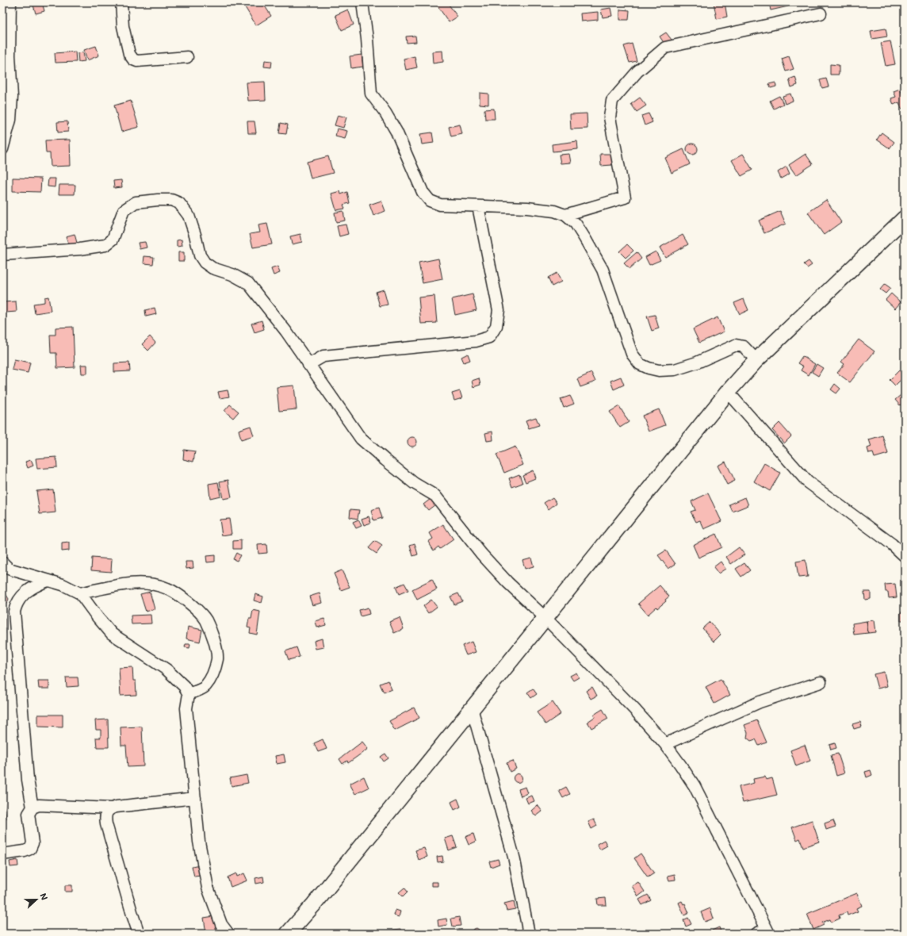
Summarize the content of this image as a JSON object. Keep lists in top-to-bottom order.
{
  "north": "right"
}
